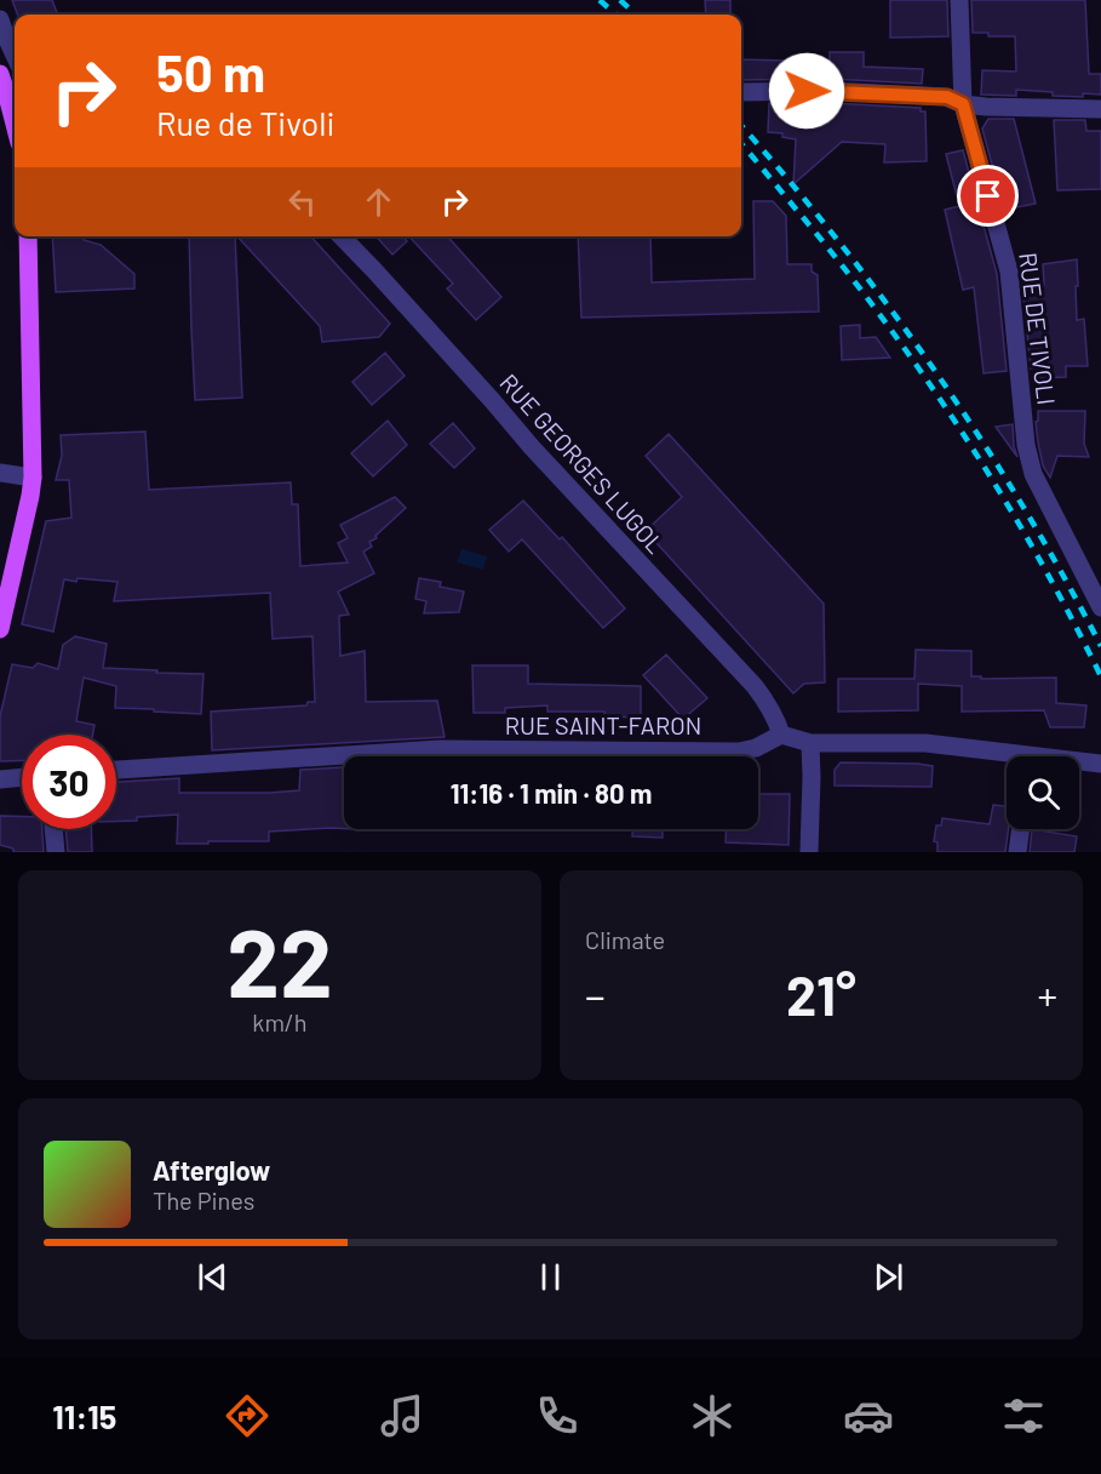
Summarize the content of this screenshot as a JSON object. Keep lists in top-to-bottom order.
{
  "streets": {
    "street": ["RUE DE TIVOLI", "RUE GEORGES LUGOL", "RUE SAINT-FARON"]
  },
  "crossings": [
    ["RUE GEORGES LUGOL", "RUE SAINT-FARON"]
  ],
  "page": {
    "turn": ["50 m", "Rue de Tivoli"],
    "limit": "30",
    "trip": "11:16 · 1 min · 80 m",
    "tile": [
      ["22", "km/h"],
      "Climate"
    ],
    "heat": ["−", "21°", "+"],
    "song": ["Afterglow", "The Pines"],
    "tabs": "11:15"
  }
}
